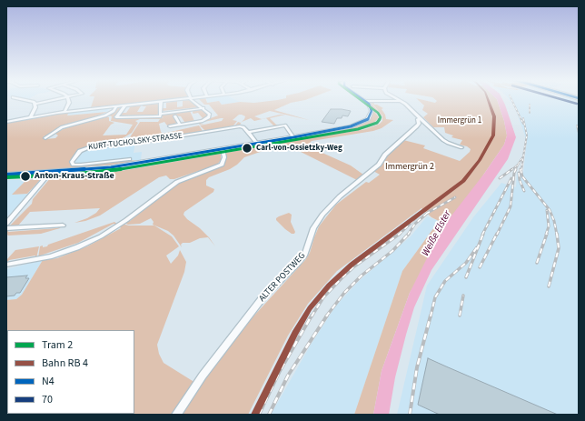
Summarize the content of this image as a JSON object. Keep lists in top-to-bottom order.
{
  "streets": {
    "street": ["KURT-TUCHOLSKY-STRASSE", "ALTER POSTWEG"]
  },
  "water": ["Weiße Elster"],
  "parks": ["Immergrün 1", "Immergrün 2"],
  "places": ["Carl-von-Ossietzky-Weg", "Anton-Kraus-Straße"],
  "lines": ["tram line 2", "transit line N4", "transit line 70"],
  "legend": [
    "Tram 2",
    "Bahn RB 4",
    "N4",
    "70"
  ]
}
